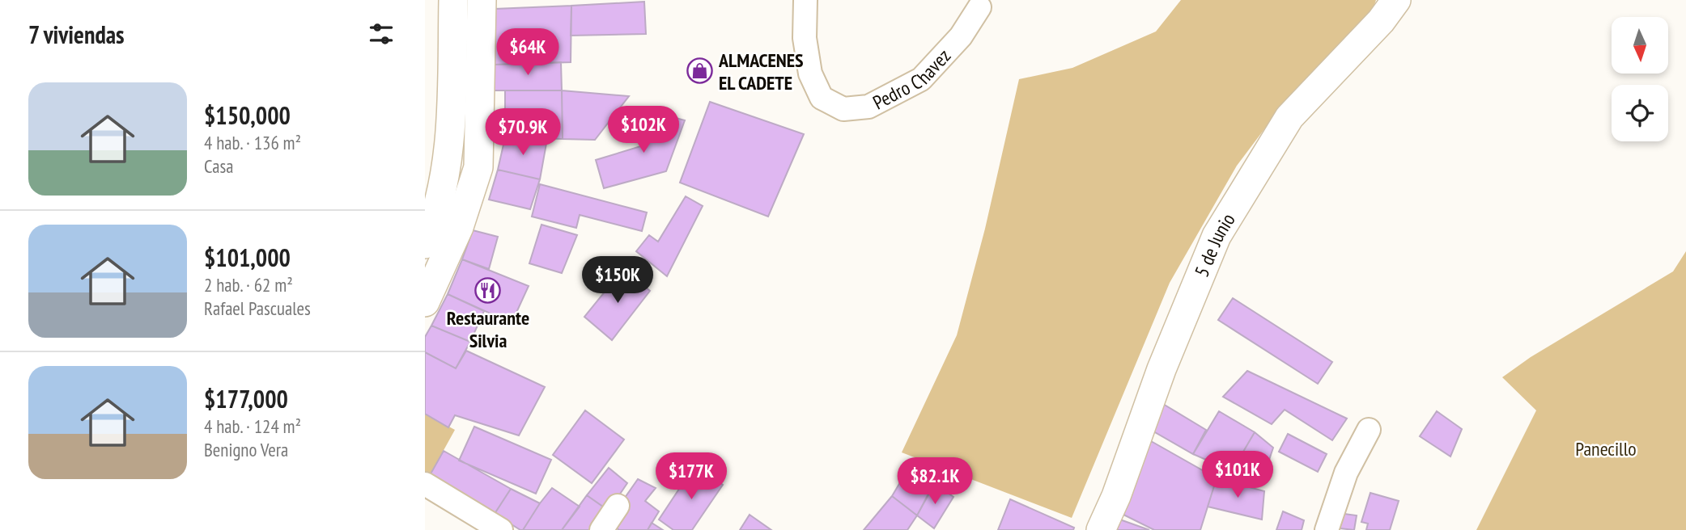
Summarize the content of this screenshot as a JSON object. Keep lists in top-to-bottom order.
{
  "streets": {
    "street": ["Pedro Chavez", "5 de Junio"]
  },
  "parks": ["Panecillo"],
  "places": {
    "shop": ["ALMACENES EL CADETE"],
    "restaurant": ["Restaurante Silvia"]
  },
  "north": "bottom",
  "page": {
    "heading": "7 viviendas",
    "price": [
      "$64K",
      "$102K",
      "$70.9K",
      "$150K",
      "$101K",
      "$177K",
      "$82.1K"
    ],
    "list": [
      {
        "name": "$150,000",
        "note": "4 hab. · 136 m² · Casa"
      },
      {
        "name": "$101,000",
        "note": "2 hab. · 62 m² · Rafael Pascuales"
      },
      {
        "name": "$177,000",
        "note": "4 hab. · 124 m² · Benigno Vera"
      }
    ]
  }
}
